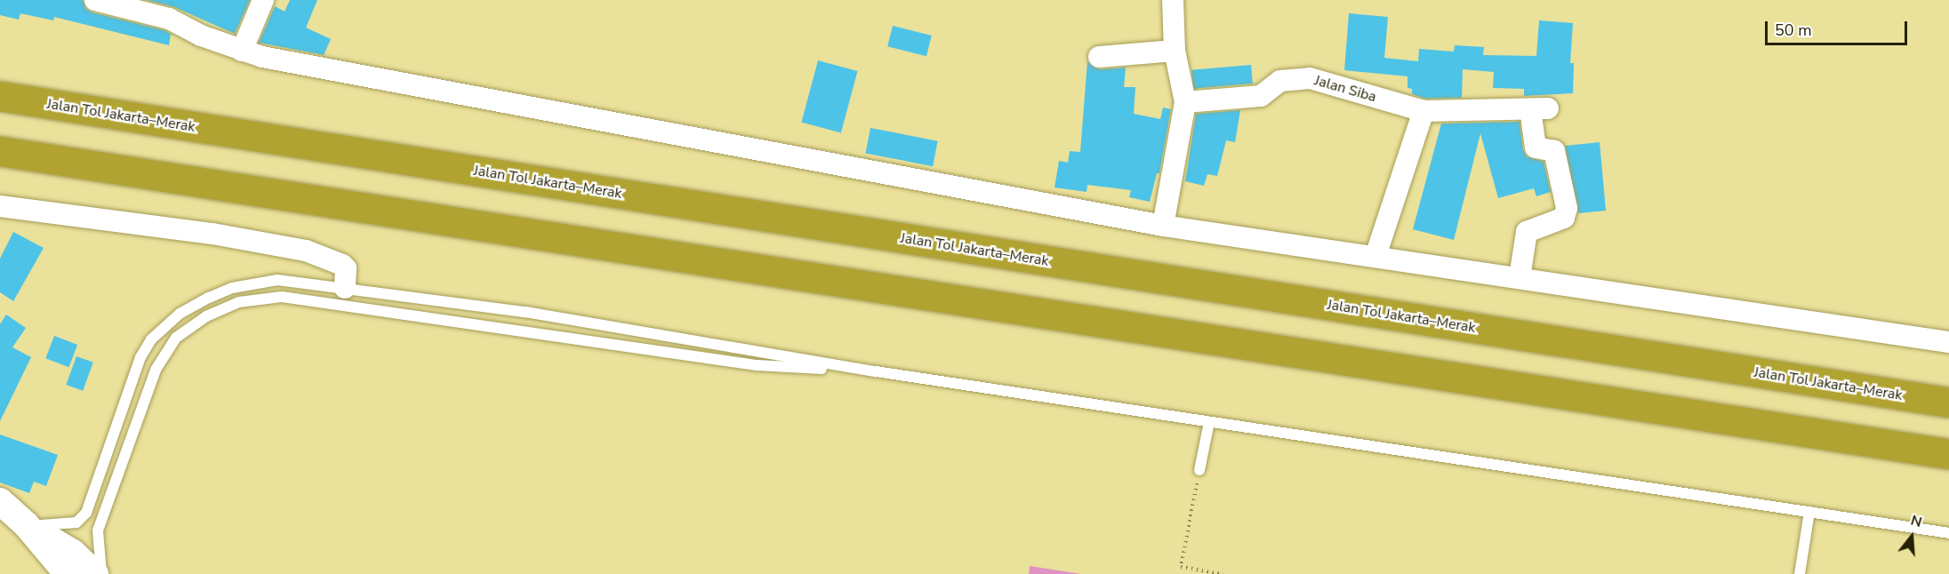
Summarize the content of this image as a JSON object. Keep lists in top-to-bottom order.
{
  "streets": {
    "highway": ["Jalan Tol Jakarta–Merak"],
    "street": ["Jalan Siba"]
  },
  "scale_bar": "50 m",
  "north": "top"
}
